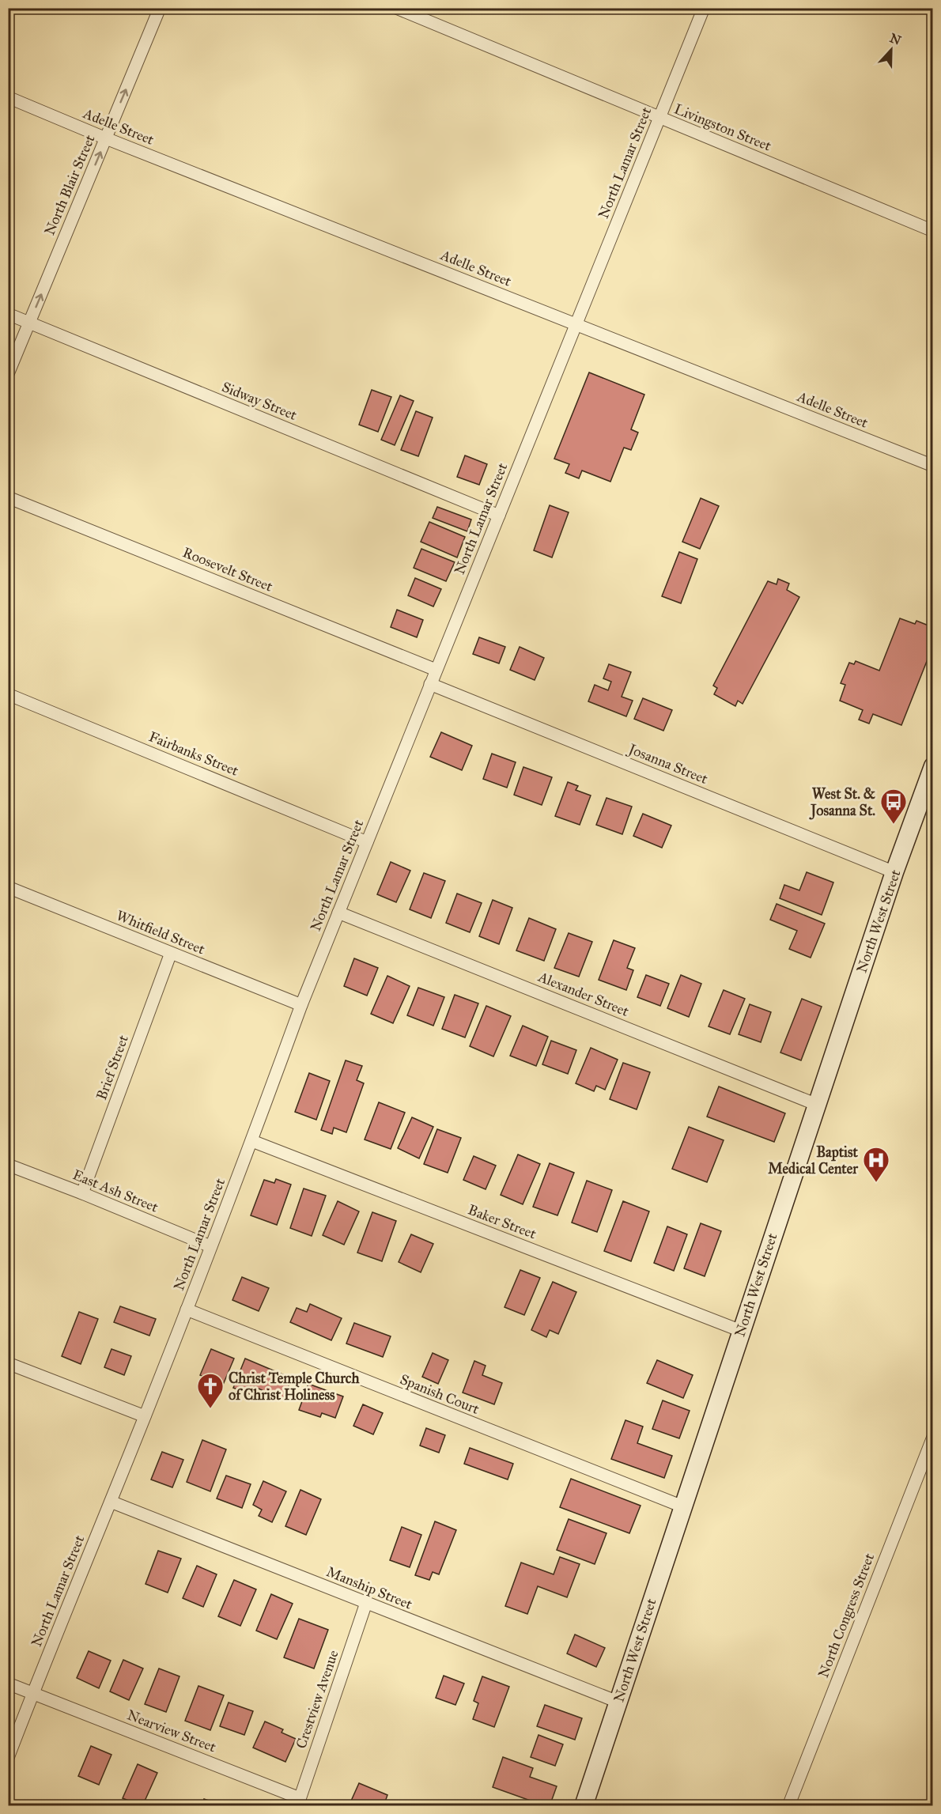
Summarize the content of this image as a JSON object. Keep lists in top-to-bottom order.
{
  "streets": {
    "street": [
      "Adelle Street",
      "Livingston Street",
      "North Lamar Street",
      "North Blair Street",
      "Sidway Street",
      "Roosevelt Street",
      "Fairbanks Street",
      "Josanna Street",
      "North West Street",
      "Whitfield Street",
      "Alexander Street",
      "Brief Street",
      "East Ash Street",
      "Baker Street",
      "Spanish Court",
      "Manship Street",
      "North Congress Street",
      "Crestview Avenue",
      "Nearview Street"
    ]
  },
  "crossings": [
    ["Adelle Street", "North Lamar Street"],
    ["Adelle Street", "North Blair Street"],
    ["Livingston Street", "North Lamar Street"],
    ["North Lamar Street", "Sidway Street"],
    ["North Lamar Street", "Roosevelt Street"],
    ["North Lamar Street", "Fairbanks Street"],
    ["North Lamar Street", "Josanna Street"],
    ["North Lamar Street", "Whitfield Street"],
    ["North Lamar Street", "Alexander Street"],
    ["North Lamar Street", "East Ash Street"],
    ["North Lamar Street", "Baker Street"],
    ["North Lamar Street", "Spanish Court"],
    ["North Lamar Street", "Manship Street"],
    ["North Lamar Street", "Nearview Street"],
    ["North Blair Street", "Sidway Street"],
    ["Josanna Street", "North West Street"],
    ["North West Street", "Alexander Street"],
    ["North West Street", "Baker Street"],
    ["North West Street", "Spanish Court"],
    ["North West Street", "Manship Street"],
    ["Whitfield Street", "Brief Street"],
    ["Brief Street", "East Ash Street"],
    ["Manship Street", "Crestview Avenue"],
    ["Crestview Avenue", "Nearview Street"]
  ],
  "one_way": ["North Blair Street"],
  "places": {
    "bus stop": ["West St. & Josanna St."],
    "hospital": ["Baptist Medical Center"],
    "church": ["Christ Temple Church of Christ Holiness"]
  },
  "north": "top"
}
